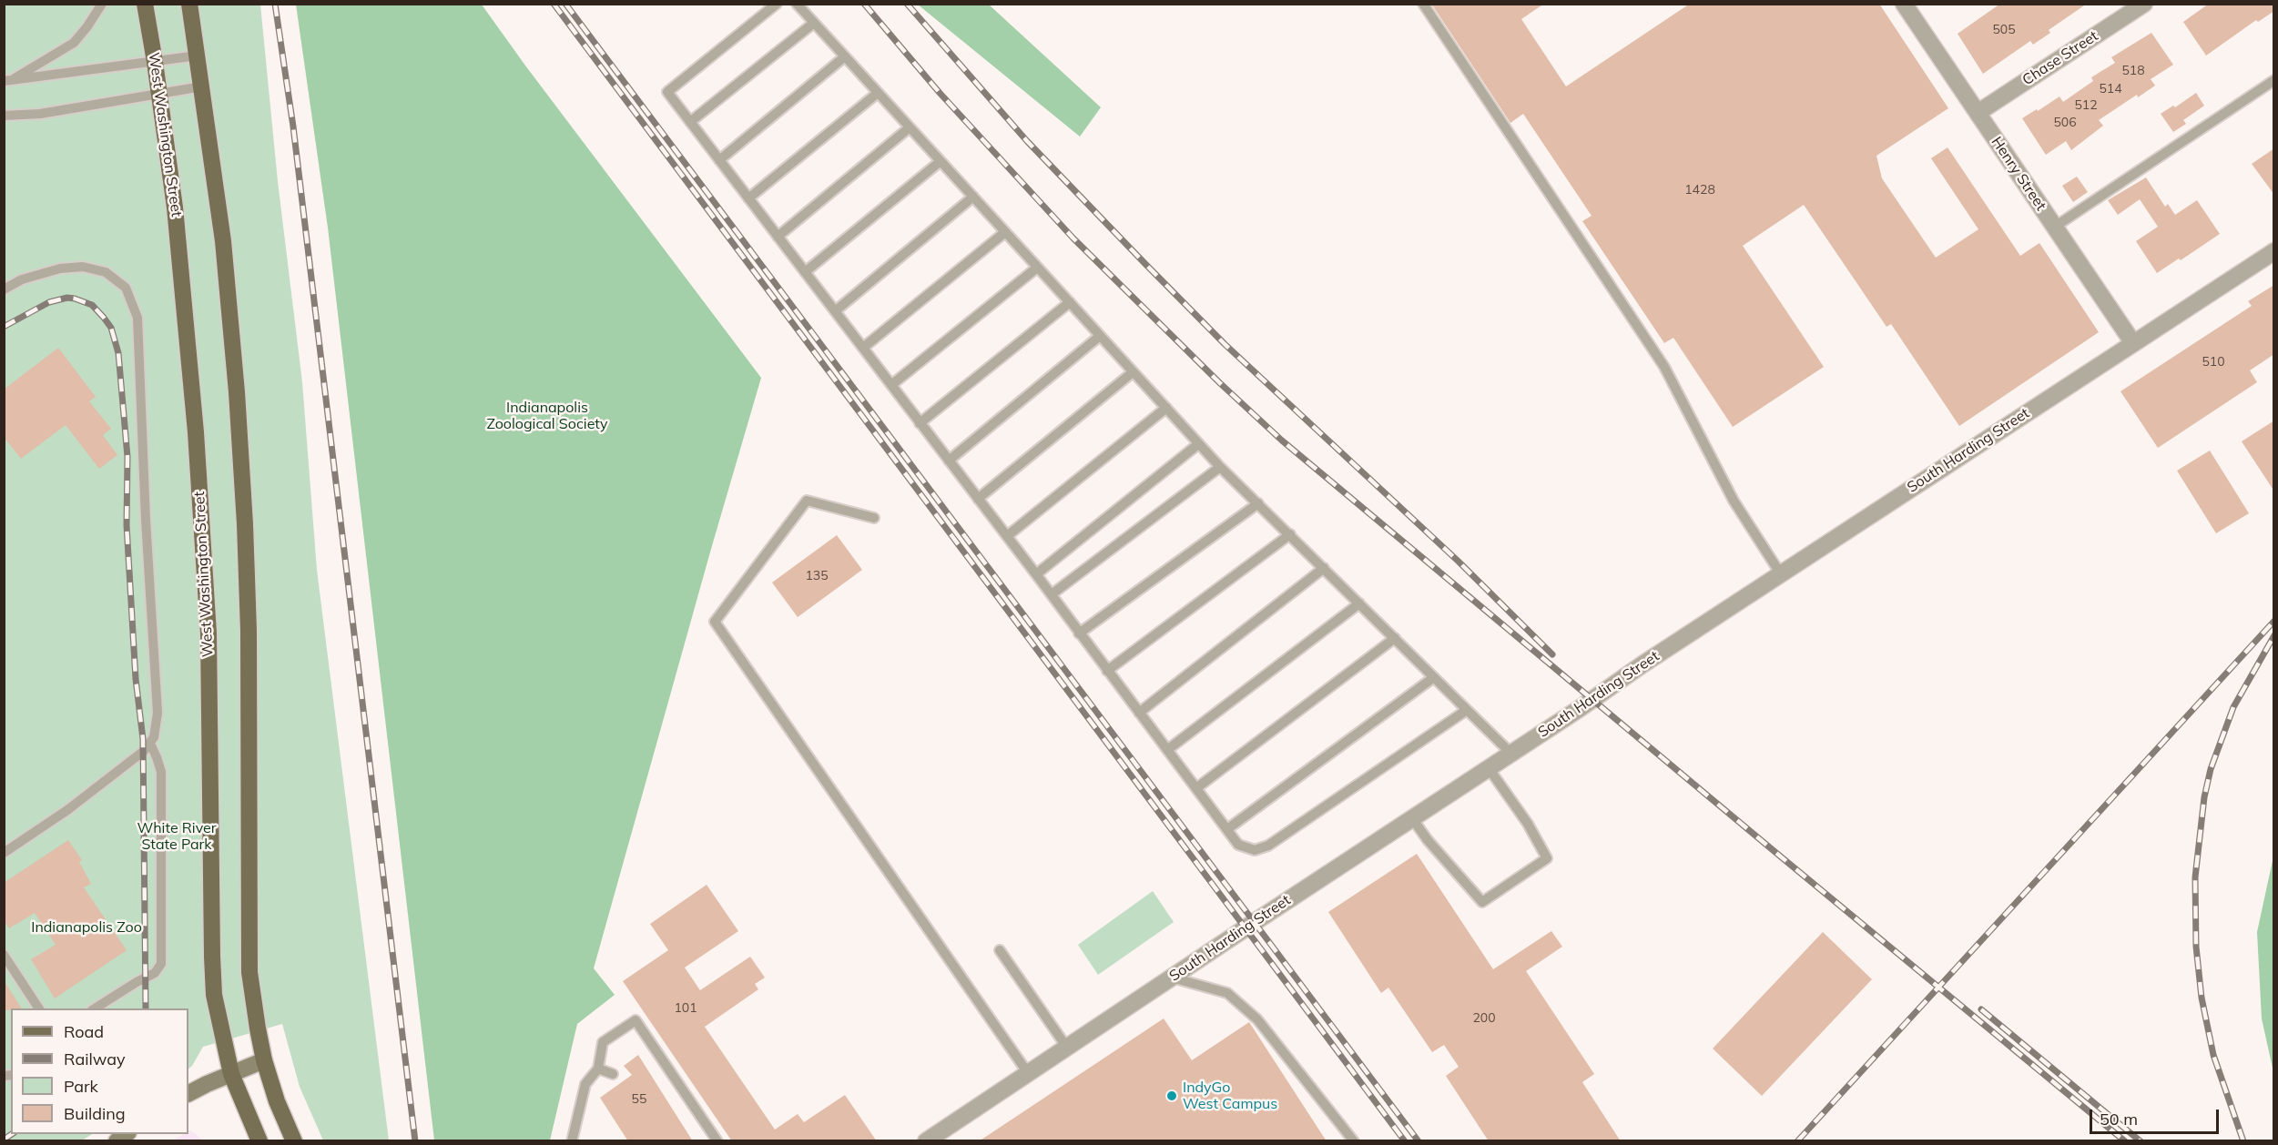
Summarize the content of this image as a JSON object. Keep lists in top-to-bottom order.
{
  "streets": {
    "main road": ["West Washington Street"],
    "street": ["Chase Street", "Henry Street", "South Harding Street"]
  },
  "crossings": [
    ["Chase Street", "Henry Street"],
    ["Henry Street", "South Harding Street"]
  ],
  "parks": ["Indianapolis Zoological Society", "White River State Park", "Indianapolis Zoo"],
  "places": ["IndyGo West Campus"],
  "house_numbers": [
    "505",
    "518",
    "514",
    "512",
    "506",
    "1428",
    "510",
    "135",
    "101",
    "200",
    "55"
  ],
  "legend": [
    "Road",
    "Railway",
    "Park",
    "Building"
  ],
  "scale_bar": "50 m"
}
